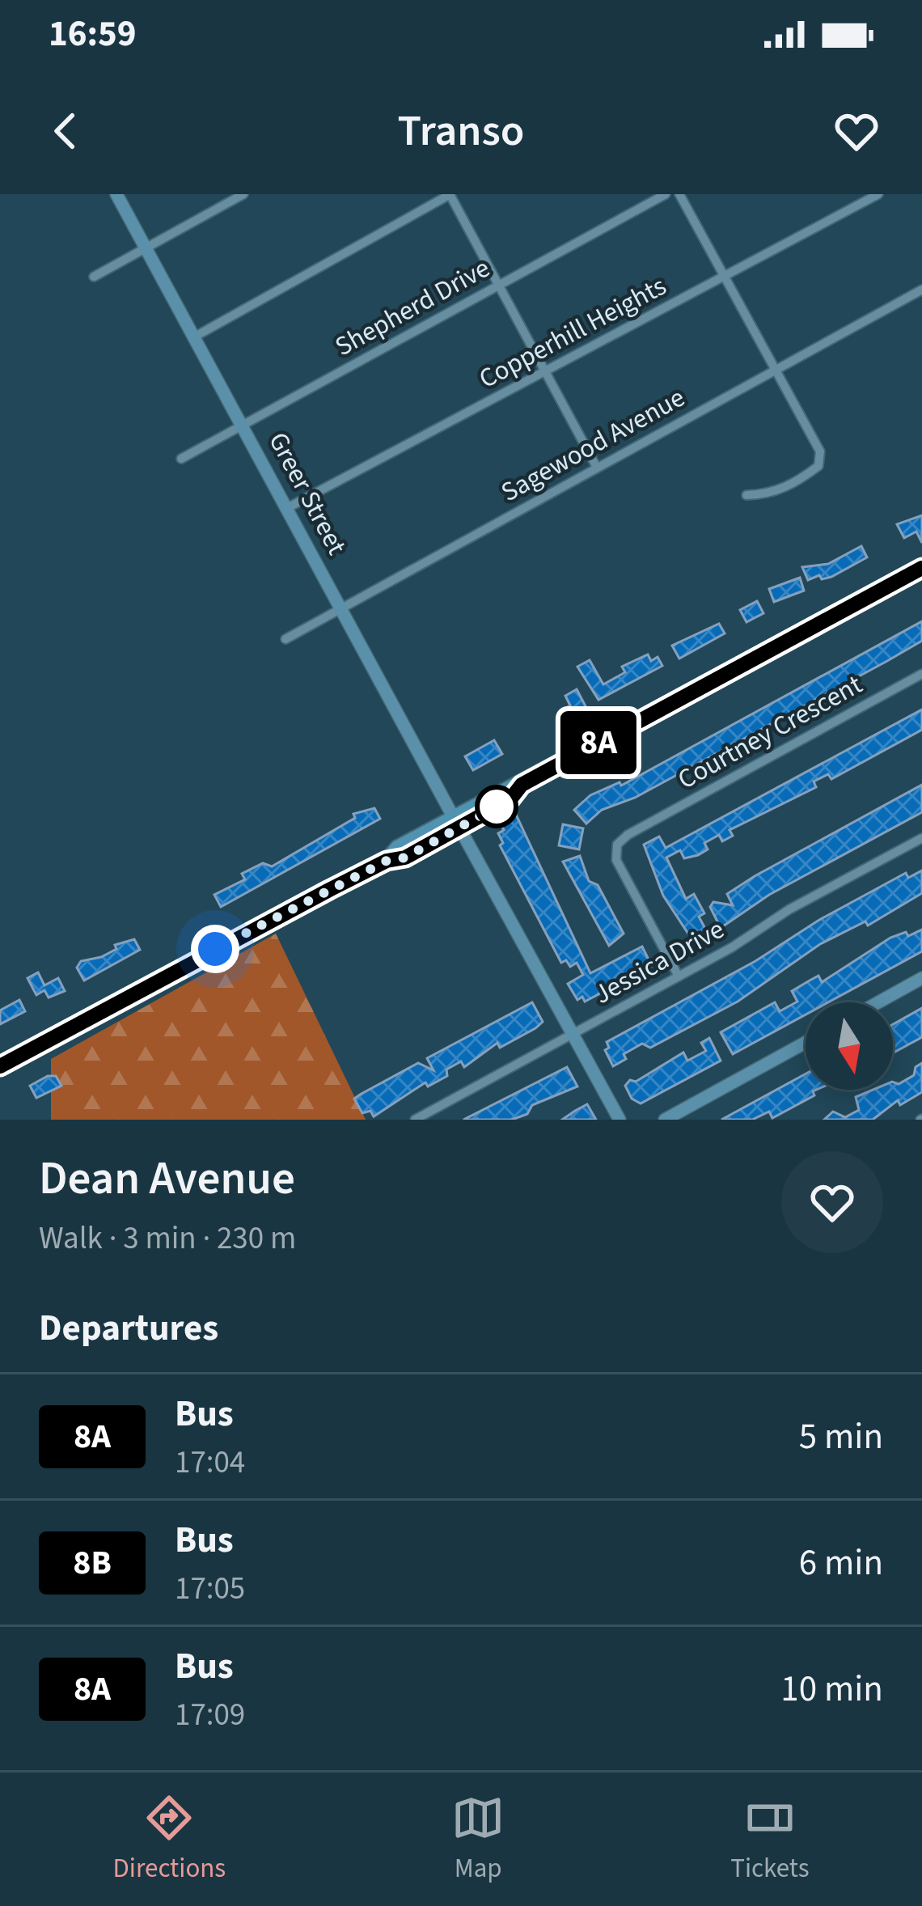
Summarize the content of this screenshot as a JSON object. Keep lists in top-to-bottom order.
{
  "streets": {
    "street": [
      "Shepherd Drive",
      "Copperhill Heights",
      "Sagewood Avenue",
      "Greer Street",
      "Courtney Crescent",
      "Jessica Drive"
    ]
  },
  "crossings": [
    ["Shepherd Drive", "Greer Street"],
    ["Copperhill Heights", "Greer Street"],
    ["Sagewood Avenue", "Greer Street"],
    ["Greer Street", "Jessica Drive"],
    ["Courtney Crescent", "Jessica Drive"]
  ],
  "lines": ["bus line 8A"],
  "north": "bottom",
  "page": {
    "status": "16:59",
    "header": "Transo",
    "on_map": "8A",
    "heading": [
      ["Dean Avenue", "Walk · 3 min · 230 m"],
      "Departures"
    ],
    "list": [
      {
        "mark": "8A",
        "name": "Bus",
        "note": "17:04",
        "value": "5 min"
      },
      {
        "mark": "8B",
        "name": "Bus",
        "note": "17:05",
        "value": "6 min"
      },
      {
        "mark": "8A",
        "name": "Bus",
        "note": "17:09",
        "value": "10 min"
      }
    ],
    "tabs": ["Directions", "Map", "Tickets"]
  }
}
